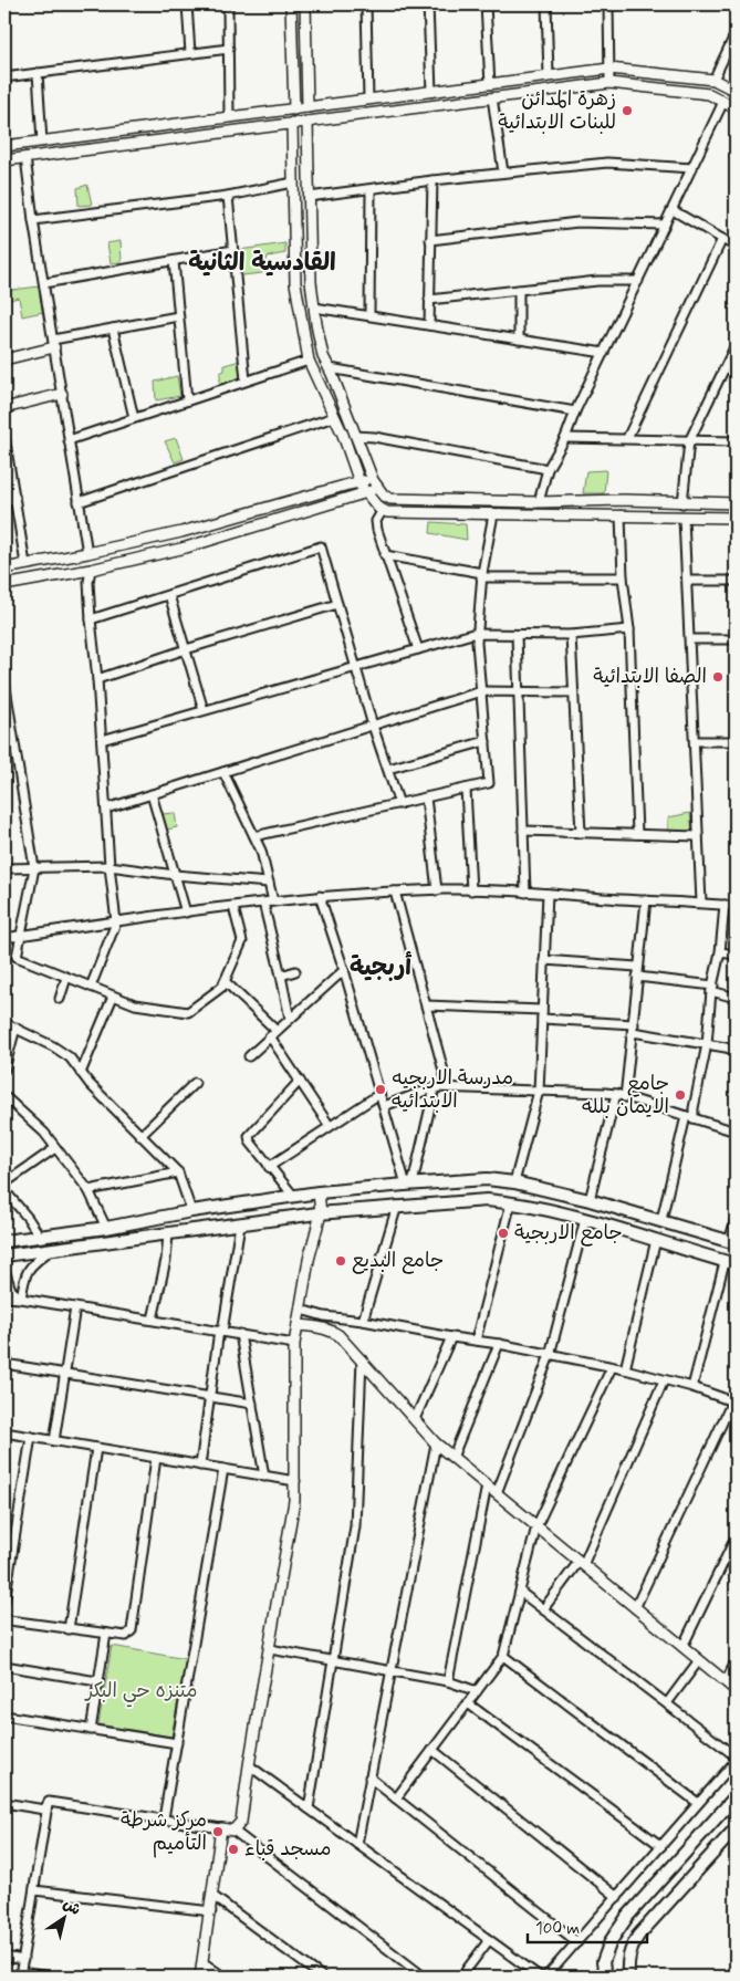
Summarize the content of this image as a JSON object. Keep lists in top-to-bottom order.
{
  "districts": ["القادسية الثانية", "أربجية"],
  "parks": ["متنزه حي البكر"],
  "places": [
    "زهرة المدائن للبنات الابتدائية",
    "الصفا الابتدائية",
    "مدرسة الاربجيه الابتدائيه",
    "جامع الايمان بلله",
    "جامع الاربجية",
    "جامع البديع",
    "مركز شرطة التأميم",
    "مسجد قباء"
  ],
  "scale_bar": "100 m",
  "north": "top right"
}
